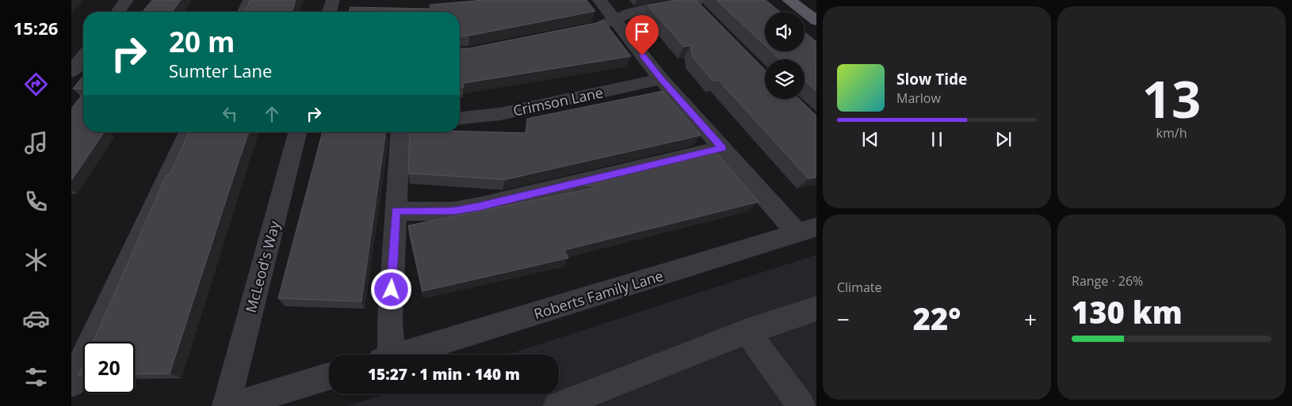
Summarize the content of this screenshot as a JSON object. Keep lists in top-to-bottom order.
{
  "streets": {
    "street": ["Crimson Lane", "McLeod's Way", "Roberts Family Lane"]
  },
  "page": {
    "tabs": "15:26",
    "tile": [
      ["13", "km/h"],
      "Climate",
      ["Range · 26%", "130 km"]
    ],
    "turn": ["20 m", "Sumter Lane"],
    "song": ["Slow Tide", "Marlow"],
    "heat": ["−", "22°", "+"],
    "limit": "20",
    "trip": "15:27 · 1 min · 140 m"
  }
}
